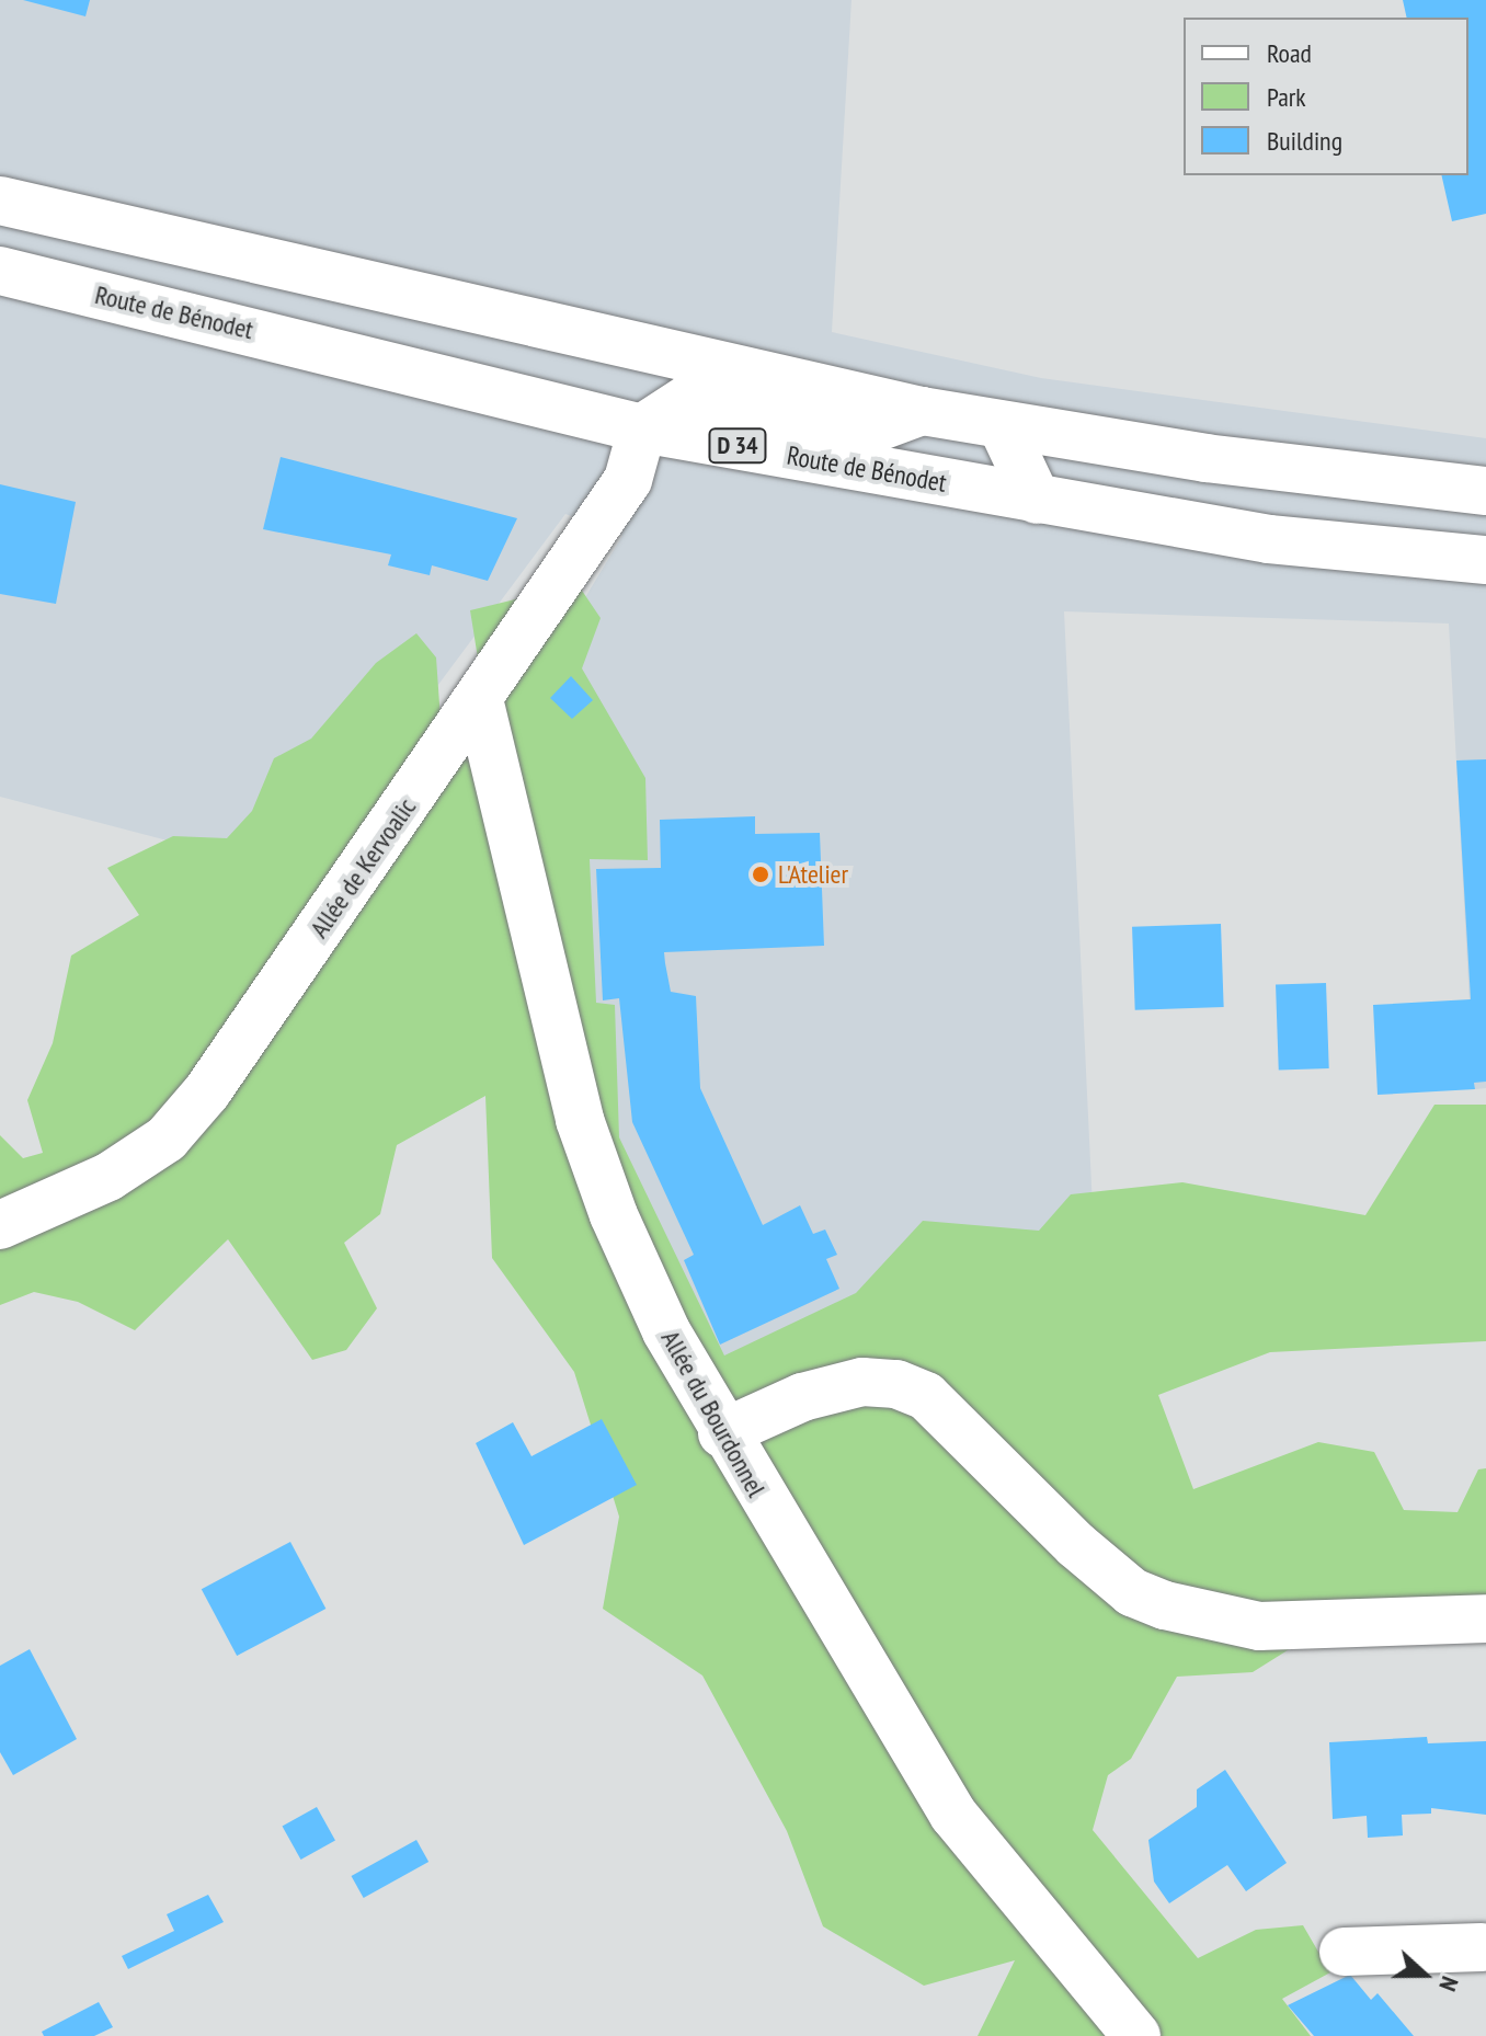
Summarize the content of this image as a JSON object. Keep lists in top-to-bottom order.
{
  "streets": {
    "street": [
      "Route de Bénodet",
      "D 34",
      "Allée de Kervoalic",
      "Allée du Bourdonnel"
    ]
  },
  "crossings": [
    ["Route de Bénodet", "Allée de Kervoalic"],
    ["Allée de Kervoalic", "Allée du Bourdonnel"]
  ],
  "places": ["L'Atelier"],
  "legend": ["Road", "Park", "Building"],
  "north": "right"
}
